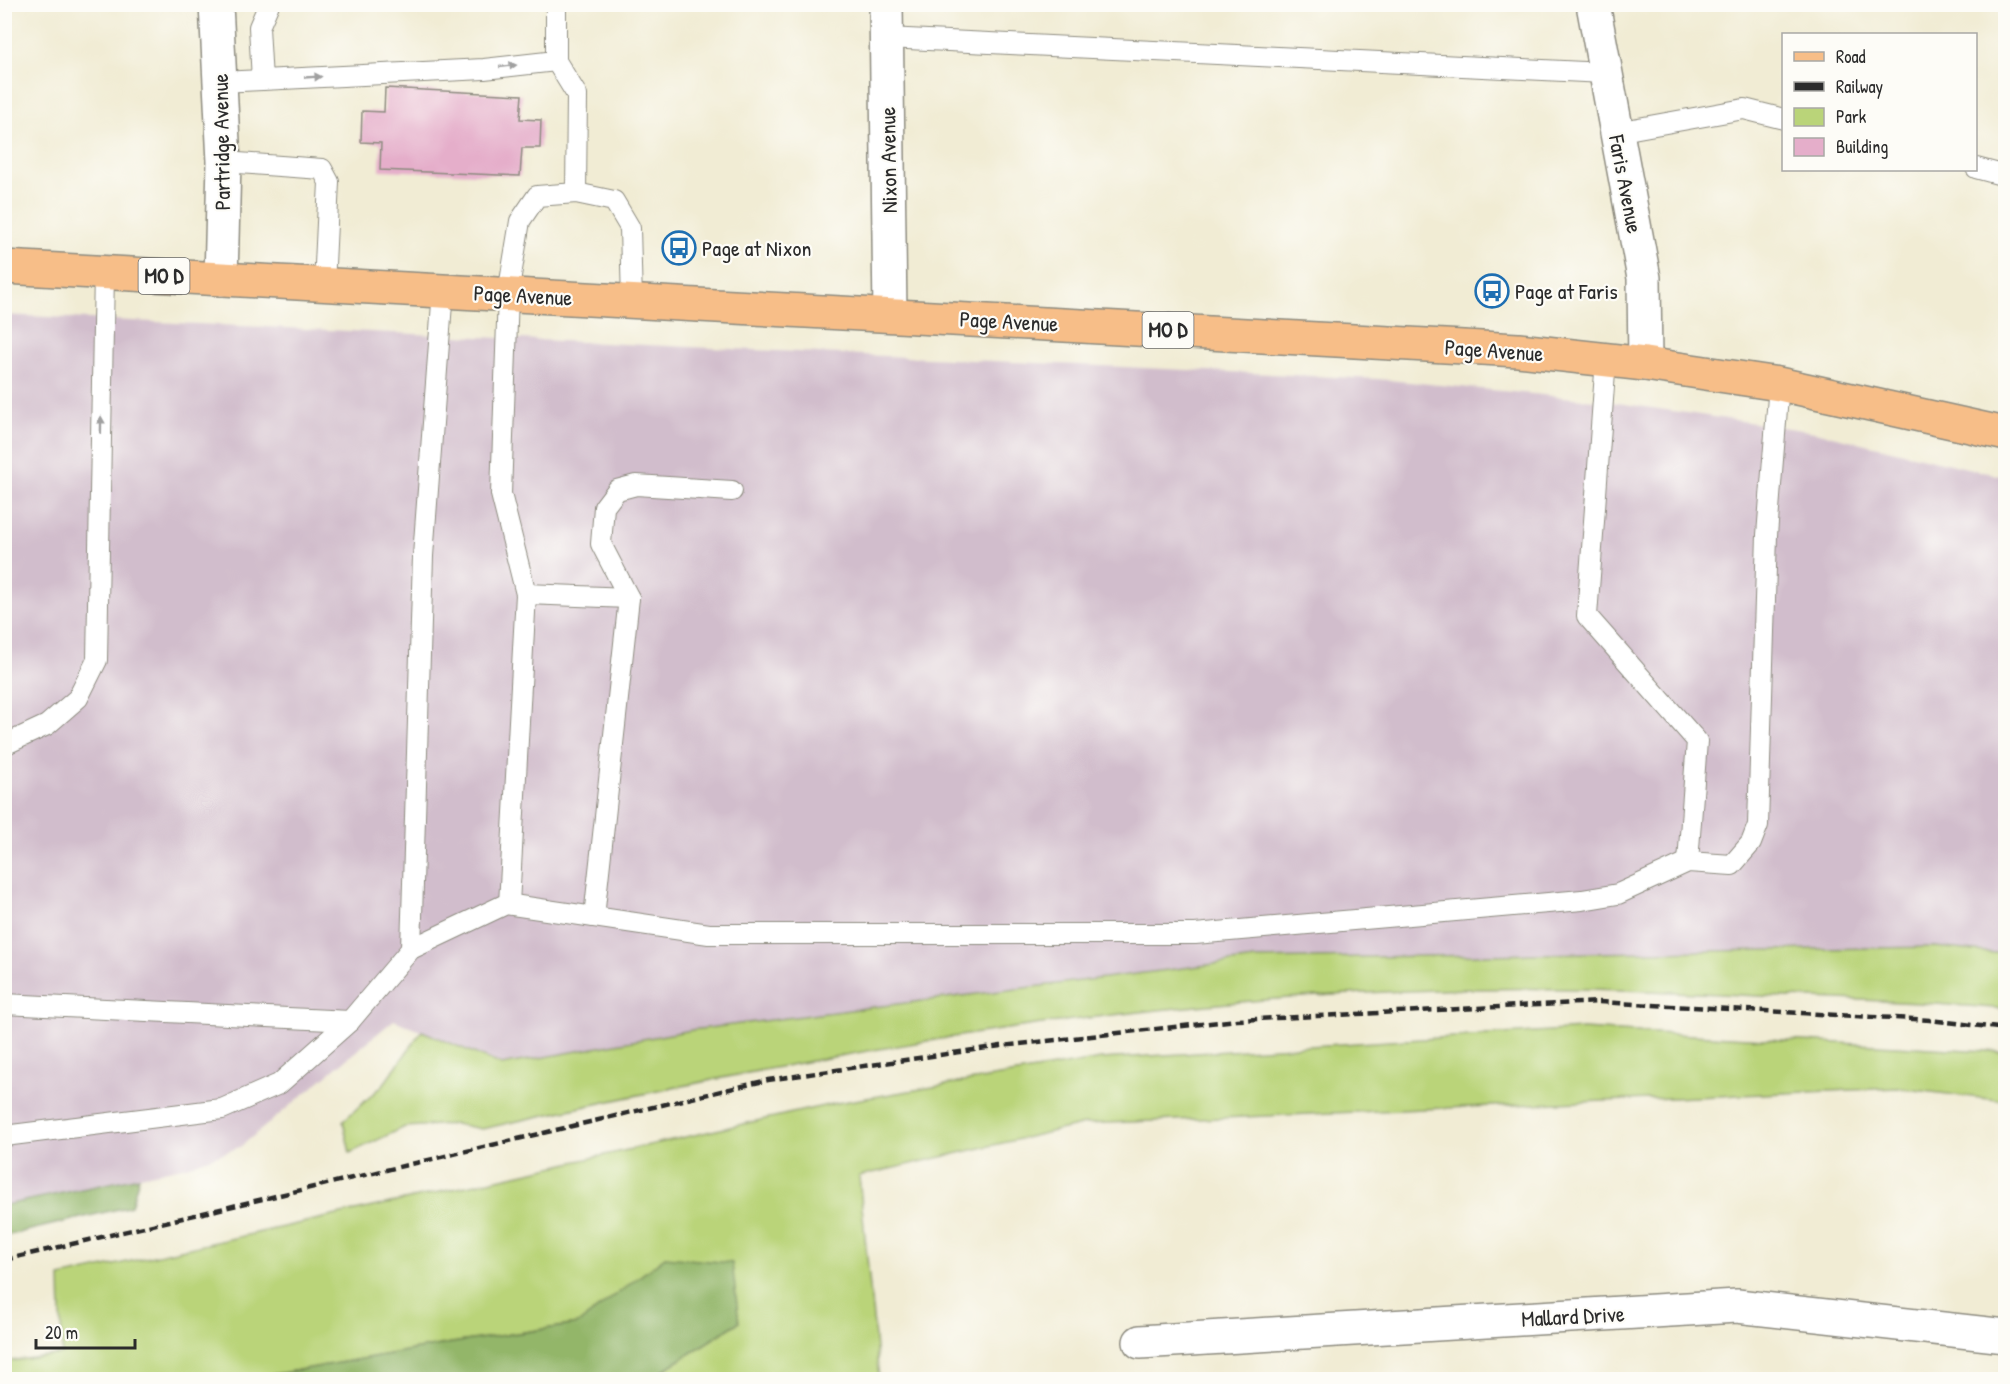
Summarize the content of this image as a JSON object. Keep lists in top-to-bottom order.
{
  "streets": {
    "main road": ["MO D", "Page Avenue"],
    "street": [
      "Partridge Avenue",
      "Nixon Avenue",
      "Faris Avenue",
      "Mallard Drive"
    ]
  },
  "crossings": [
    ["Partridge Avenue", "Page Avenue"],
    ["Nixon Avenue", "Page Avenue"],
    ["Faris Avenue", "Page Avenue"]
  ],
  "places": {
    "bus stop": ["Page at Nixon", "Page at Faris"]
  },
  "legend": [
    "Road",
    "Railway",
    "Park",
    "Building"
  ],
  "scale_bar": "20 m"
}
